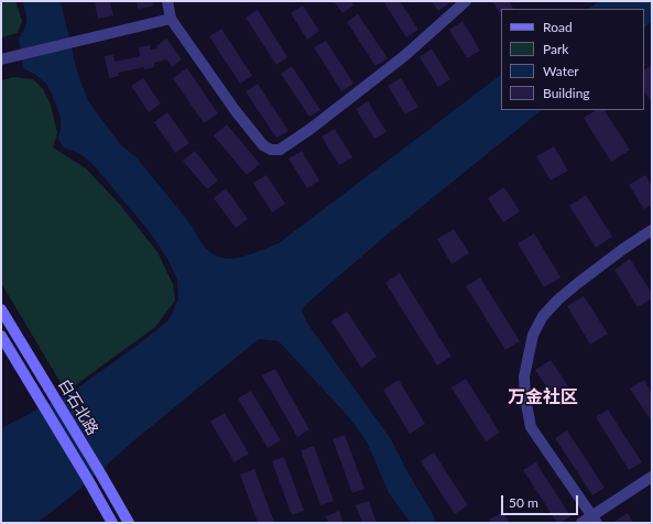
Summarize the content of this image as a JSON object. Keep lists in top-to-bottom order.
{
  "streets": {
    "main road": ["白石北路"]
  },
  "districts": ["万金社区"],
  "legend": [
    "Road",
    "Park",
    "Water",
    "Building"
  ],
  "scale_bar": "50 m"
}
